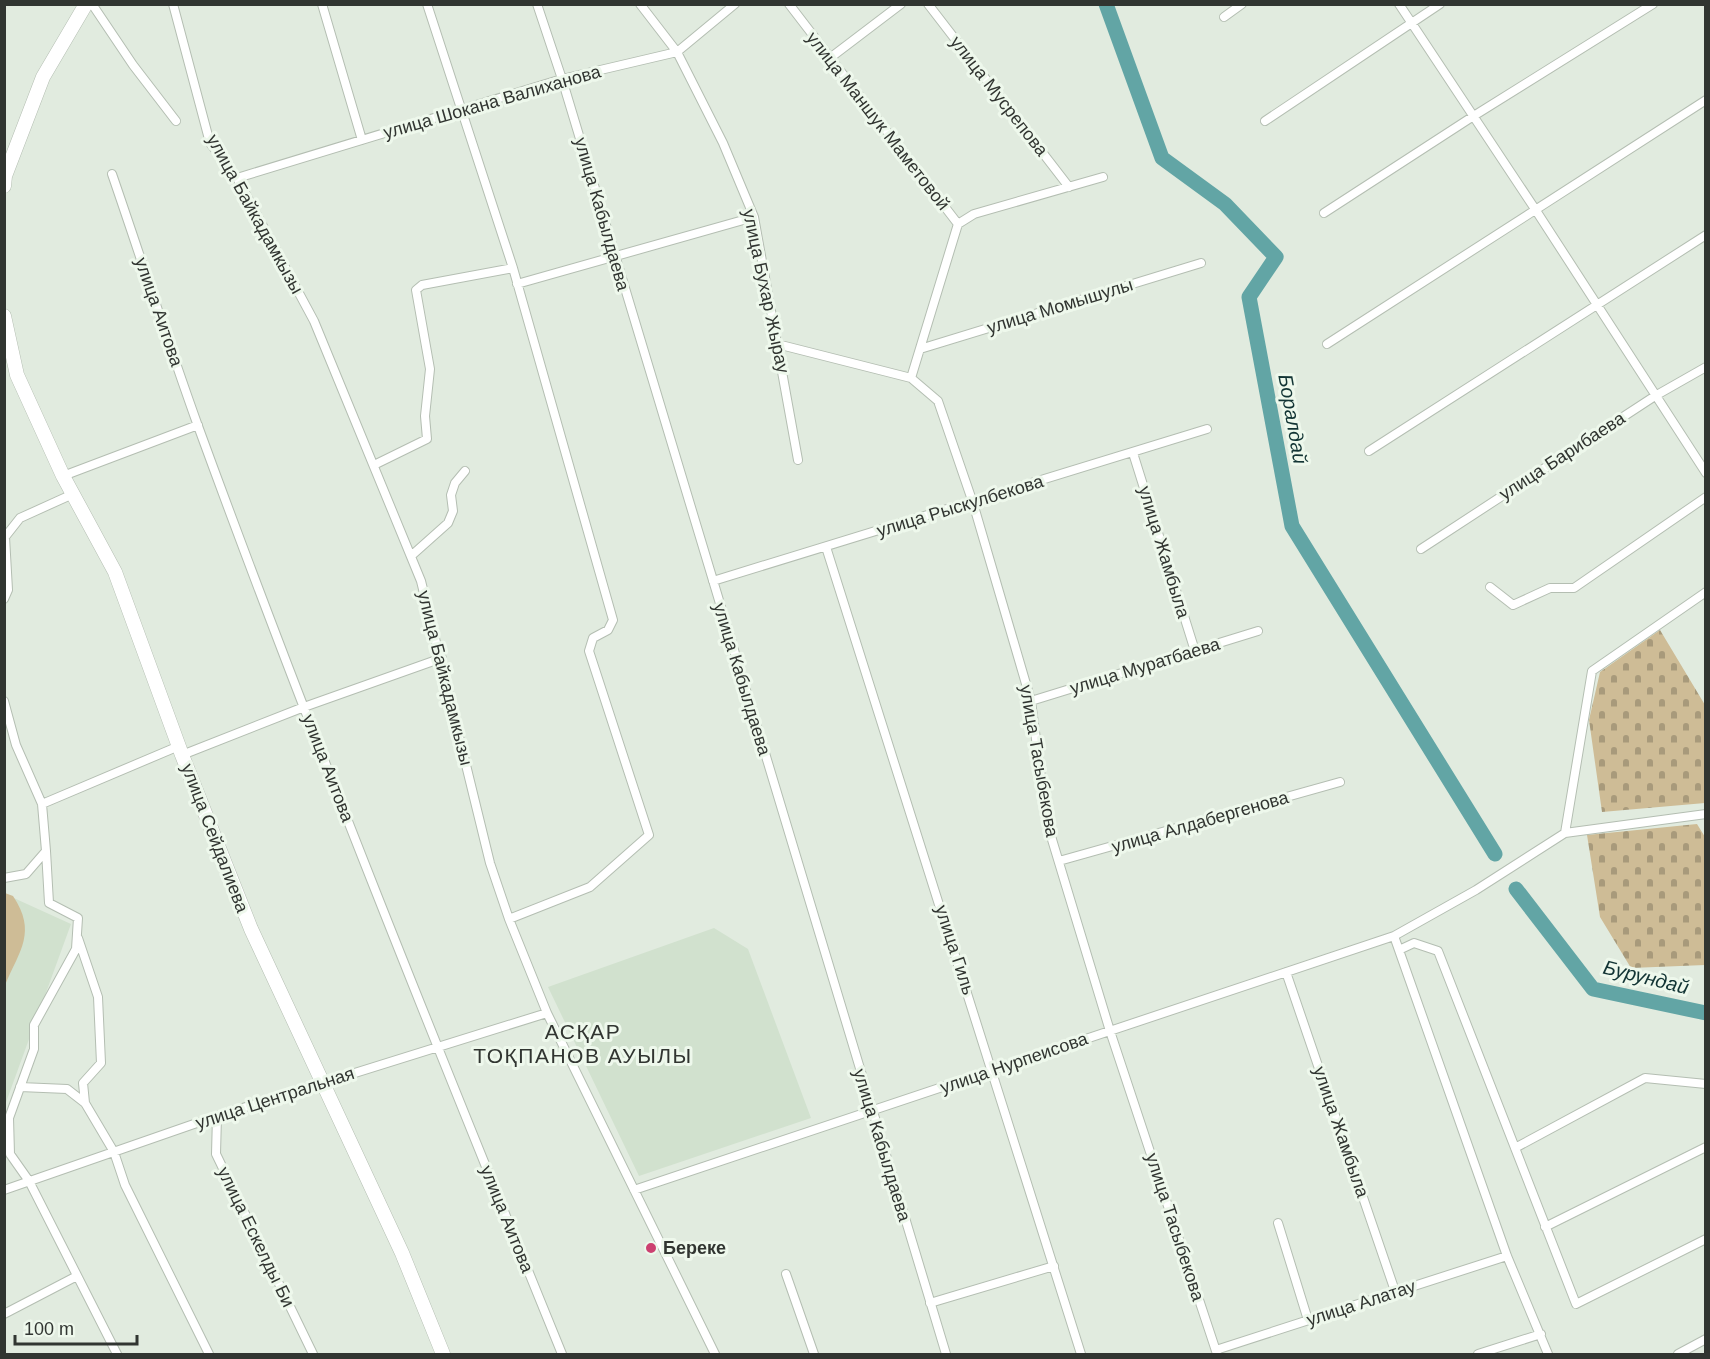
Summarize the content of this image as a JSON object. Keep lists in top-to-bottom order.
{
  "streets": {
    "main road": ["улица Сейдалиева"],
    "street": [
      "улица Мусрепова",
      "улица Шокана Валиханова",
      "улица Маншук Маметовой",
      "улица Байкадамкызы",
      "улица Кабылдаева",
      "улица Бухар Жырау",
      "улица Момышулы",
      "улица Аитова",
      "улица Барибаева",
      "улица Рыскулбекова",
      "улица Жамбыла",
      "улица Муратбаева",
      "улица Тасыбекова",
      "улица Алдабергенова",
      "улица Гиль",
      "улица Нурпеисова",
      "улица Центральная",
      "улица Ескелды Би",
      "улица Алатау"
    ]
  },
  "crossings": [
    ["улица Шокана Валиханова", "улица Байкадамкызы"],
    ["улица Шокана Валиханова", "улица Кабылдаева"],
    ["улица Шокана Валиханова", "улица Бухар Жырау"],
    ["улица Маншук Маметовой", "улица Момышулы"],
    ["улица Маншук Маметовой", "улица Тасыбекова"],
    ["улица Байкадамкызы", "улица Нурпеисова"],
    ["улица Байкадамкызы", "улица Центральная"],
    ["улица Кабылдаева", "улица Рыскулбекова"],
    ["улица Кабылдаева", "улица Нурпеисова"],
    ["улица Бухар Жырау", "улица Тасыбекова"],
    ["улица Аитова", "улица Центральная"],
    ["улица Рыскулбекова", "улица Жамбыла"],
    ["улица Рыскулбекова", "улица Тасыбекова"],
    ["улица Рыскулбекова", "улица Гиль"],
    ["улица Жамбыла", "улица Муратбаева"],
    ["улица Жамбыла", "улица Нурпеисова"],
    ["улица Жамбыла", "улица Алатау"],
    ["улица Муратбаева", "улица Тасыбекова"],
    ["улица Тасыбекова", "улица Алдабергенова"],
    ["улица Тасыбекова", "улица Нурпеисова"],
    ["улица Тасыбекова", "улица Алатау"],
    ["улица Сейдалиева", "улица Центральная"],
    ["улица Гиль", "улица Нурпеисова"],
    ["улица Центральная", "улица Ескелды Би"]
  ],
  "districts": ["АСҚАР ТОҚПАНОВ АУЫЛЫ"],
  "water": ["Боралдай", "Бурундай"],
  "places": ["Береке"],
  "scale_bar": "100 m"
}
